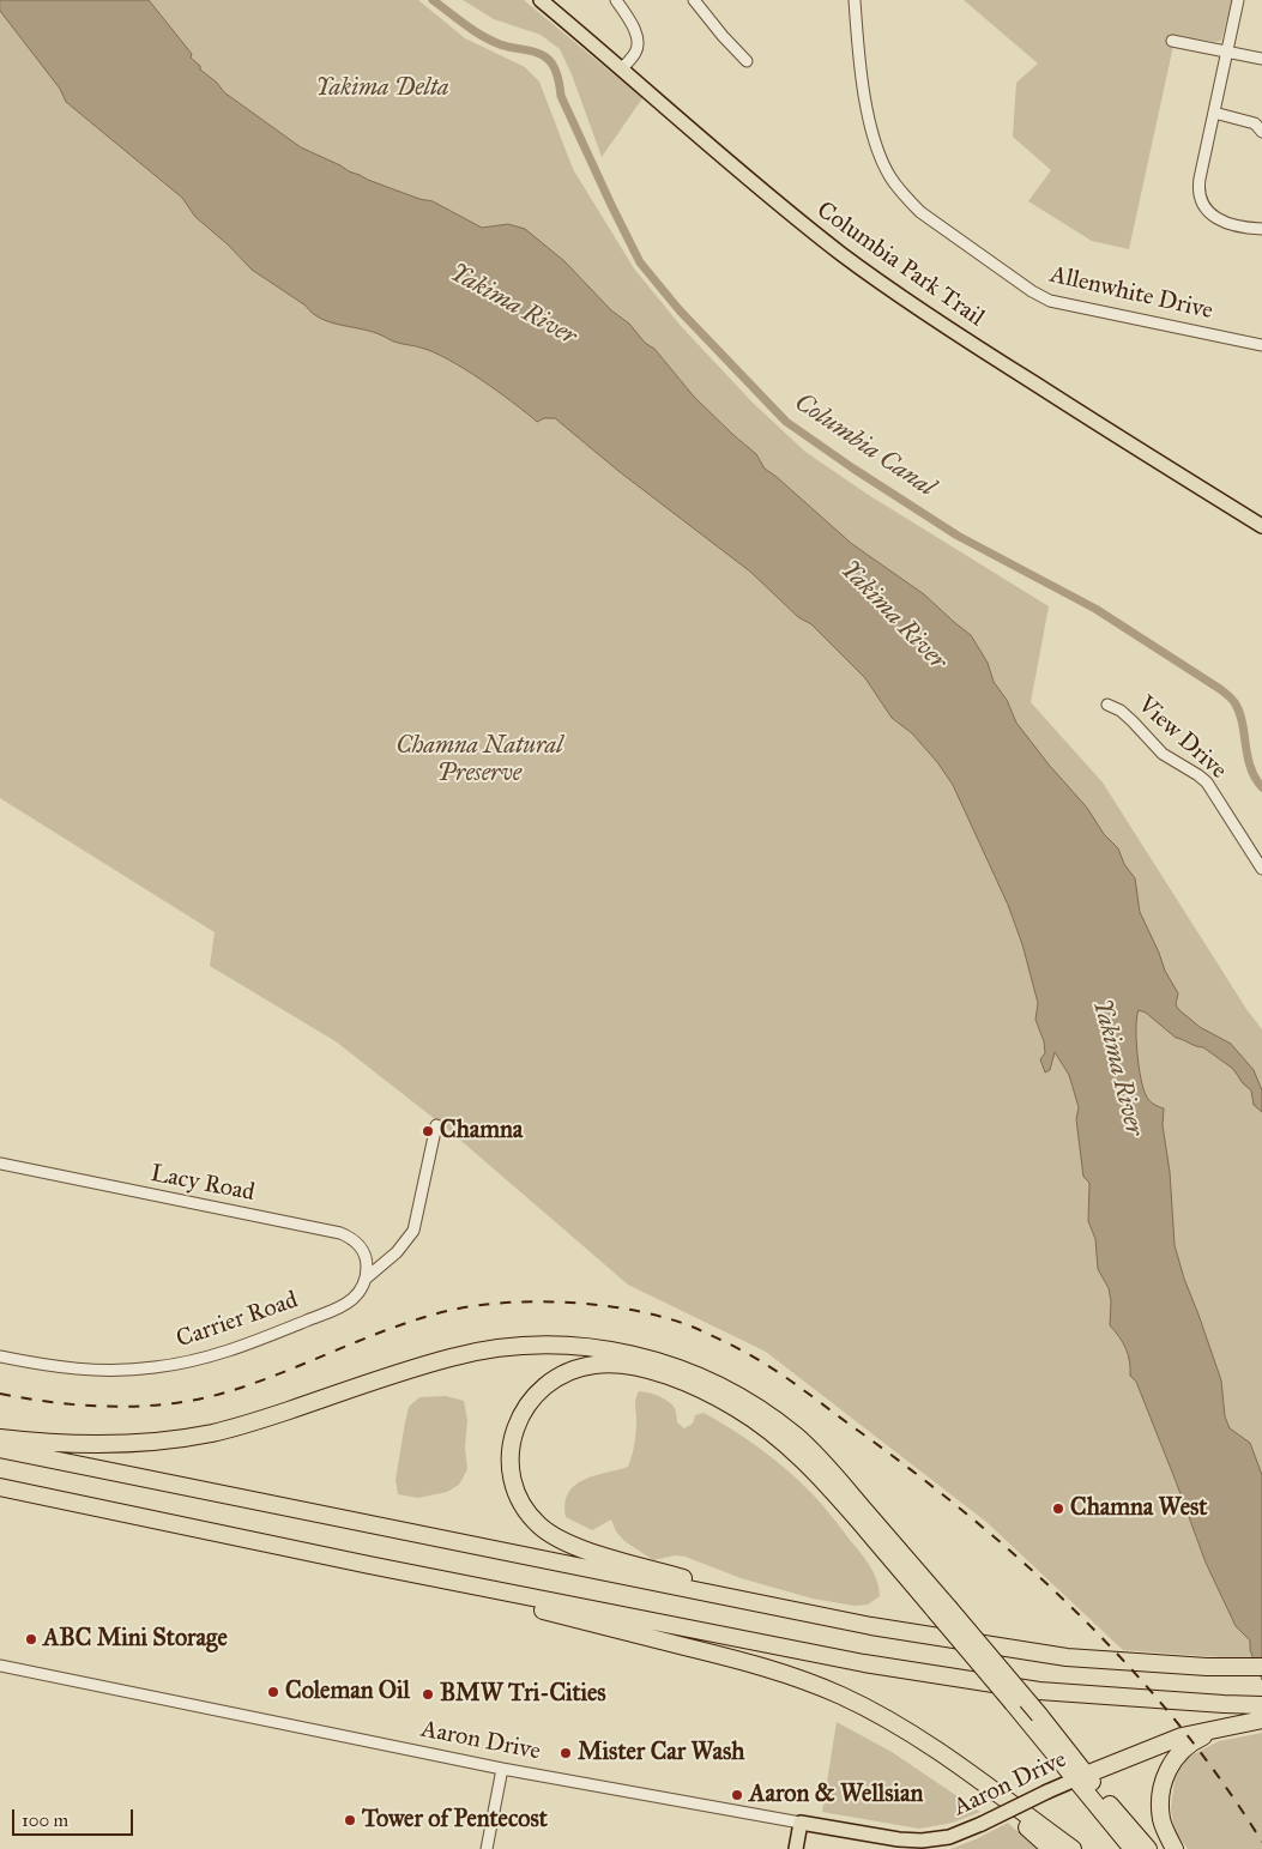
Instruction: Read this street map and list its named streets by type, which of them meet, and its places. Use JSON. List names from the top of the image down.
{
  "streets": {
    "main road": ["Columbia Park Trail", "Aaron Drive"],
    "street": [
      "Allenwhite Drive",
      "View Drive",
      "Lacy Road",
      "Carrier Road"
    ]
  },
  "crossings": [
    ["Lacy Road", "Carrier Road"]
  ],
  "water": ["Yakima River", "Columbia Canal"],
  "parks": ["Yakima Delta", "Chamna Natural Preserve"],
  "places": [
    "Chamna",
    "Chamna West",
    "ABC Mini Storage",
    "Coleman Oil",
    "BMW Tri-Cities",
    "Mister Car Wash",
    "Aaron & Wellsian",
    "Tower of Pentecost"
  ],
  "scale_bar": "100 m"
}
